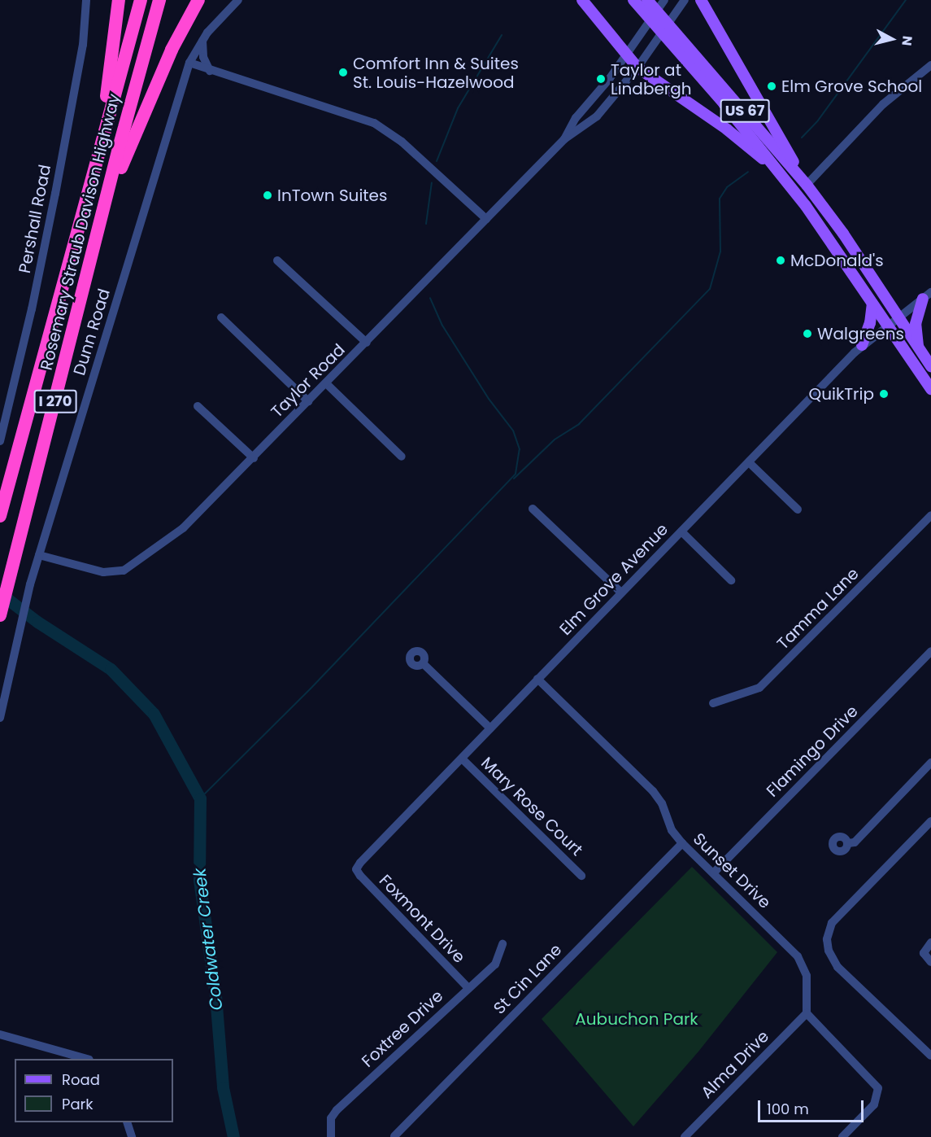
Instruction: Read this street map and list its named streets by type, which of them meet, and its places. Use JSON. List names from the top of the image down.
{
  "streets": {
    "highway": ["Rosemary Straub Davison Highway", "I 270"],
    "main road": ["US 67"],
    "street": [
      "Pershall Road",
      "Dunn Road",
      "Taylor Road",
      "Elm Grove Avenue",
      "Tamma Lane",
      "Flamingo Drive",
      "Mary Rose Court",
      "Sunset Drive",
      "Foxmont Drive",
      "St Cin Lane",
      "Foxtree Drive",
      "Alma Drive"
    ]
  },
  "crossings": [
    ["US 67", "Elm Grove Avenue"],
    ["Dunn Road", "Taylor Road"],
    ["Elm Grove Avenue", "Mary Rose Court"],
    ["Elm Grove Avenue", "Sunset Drive"],
    ["Elm Grove Avenue", "Foxmont Drive"],
    ["Flamingo Drive", "Sunset Drive"],
    ["Sunset Drive", "St Cin Lane"],
    ["Sunset Drive", "Alma Drive"],
    ["Foxmont Drive", "Foxtree Drive"]
  ],
  "water": ["Coldwater Creek"],
  "parks": ["Aubuchon Park"],
  "places": [
    "Comfort Inn & Suites St. Louis-Hazelwood",
    "Taylor at Lindbergh",
    "Elm Grove School",
    "InTown Suites",
    "McDonald's",
    "Walgreens",
    "QuikTrip"
  ],
  "legend": ["Road", "Park"],
  "scale_bar": "100 m",
  "north": "right"
}
